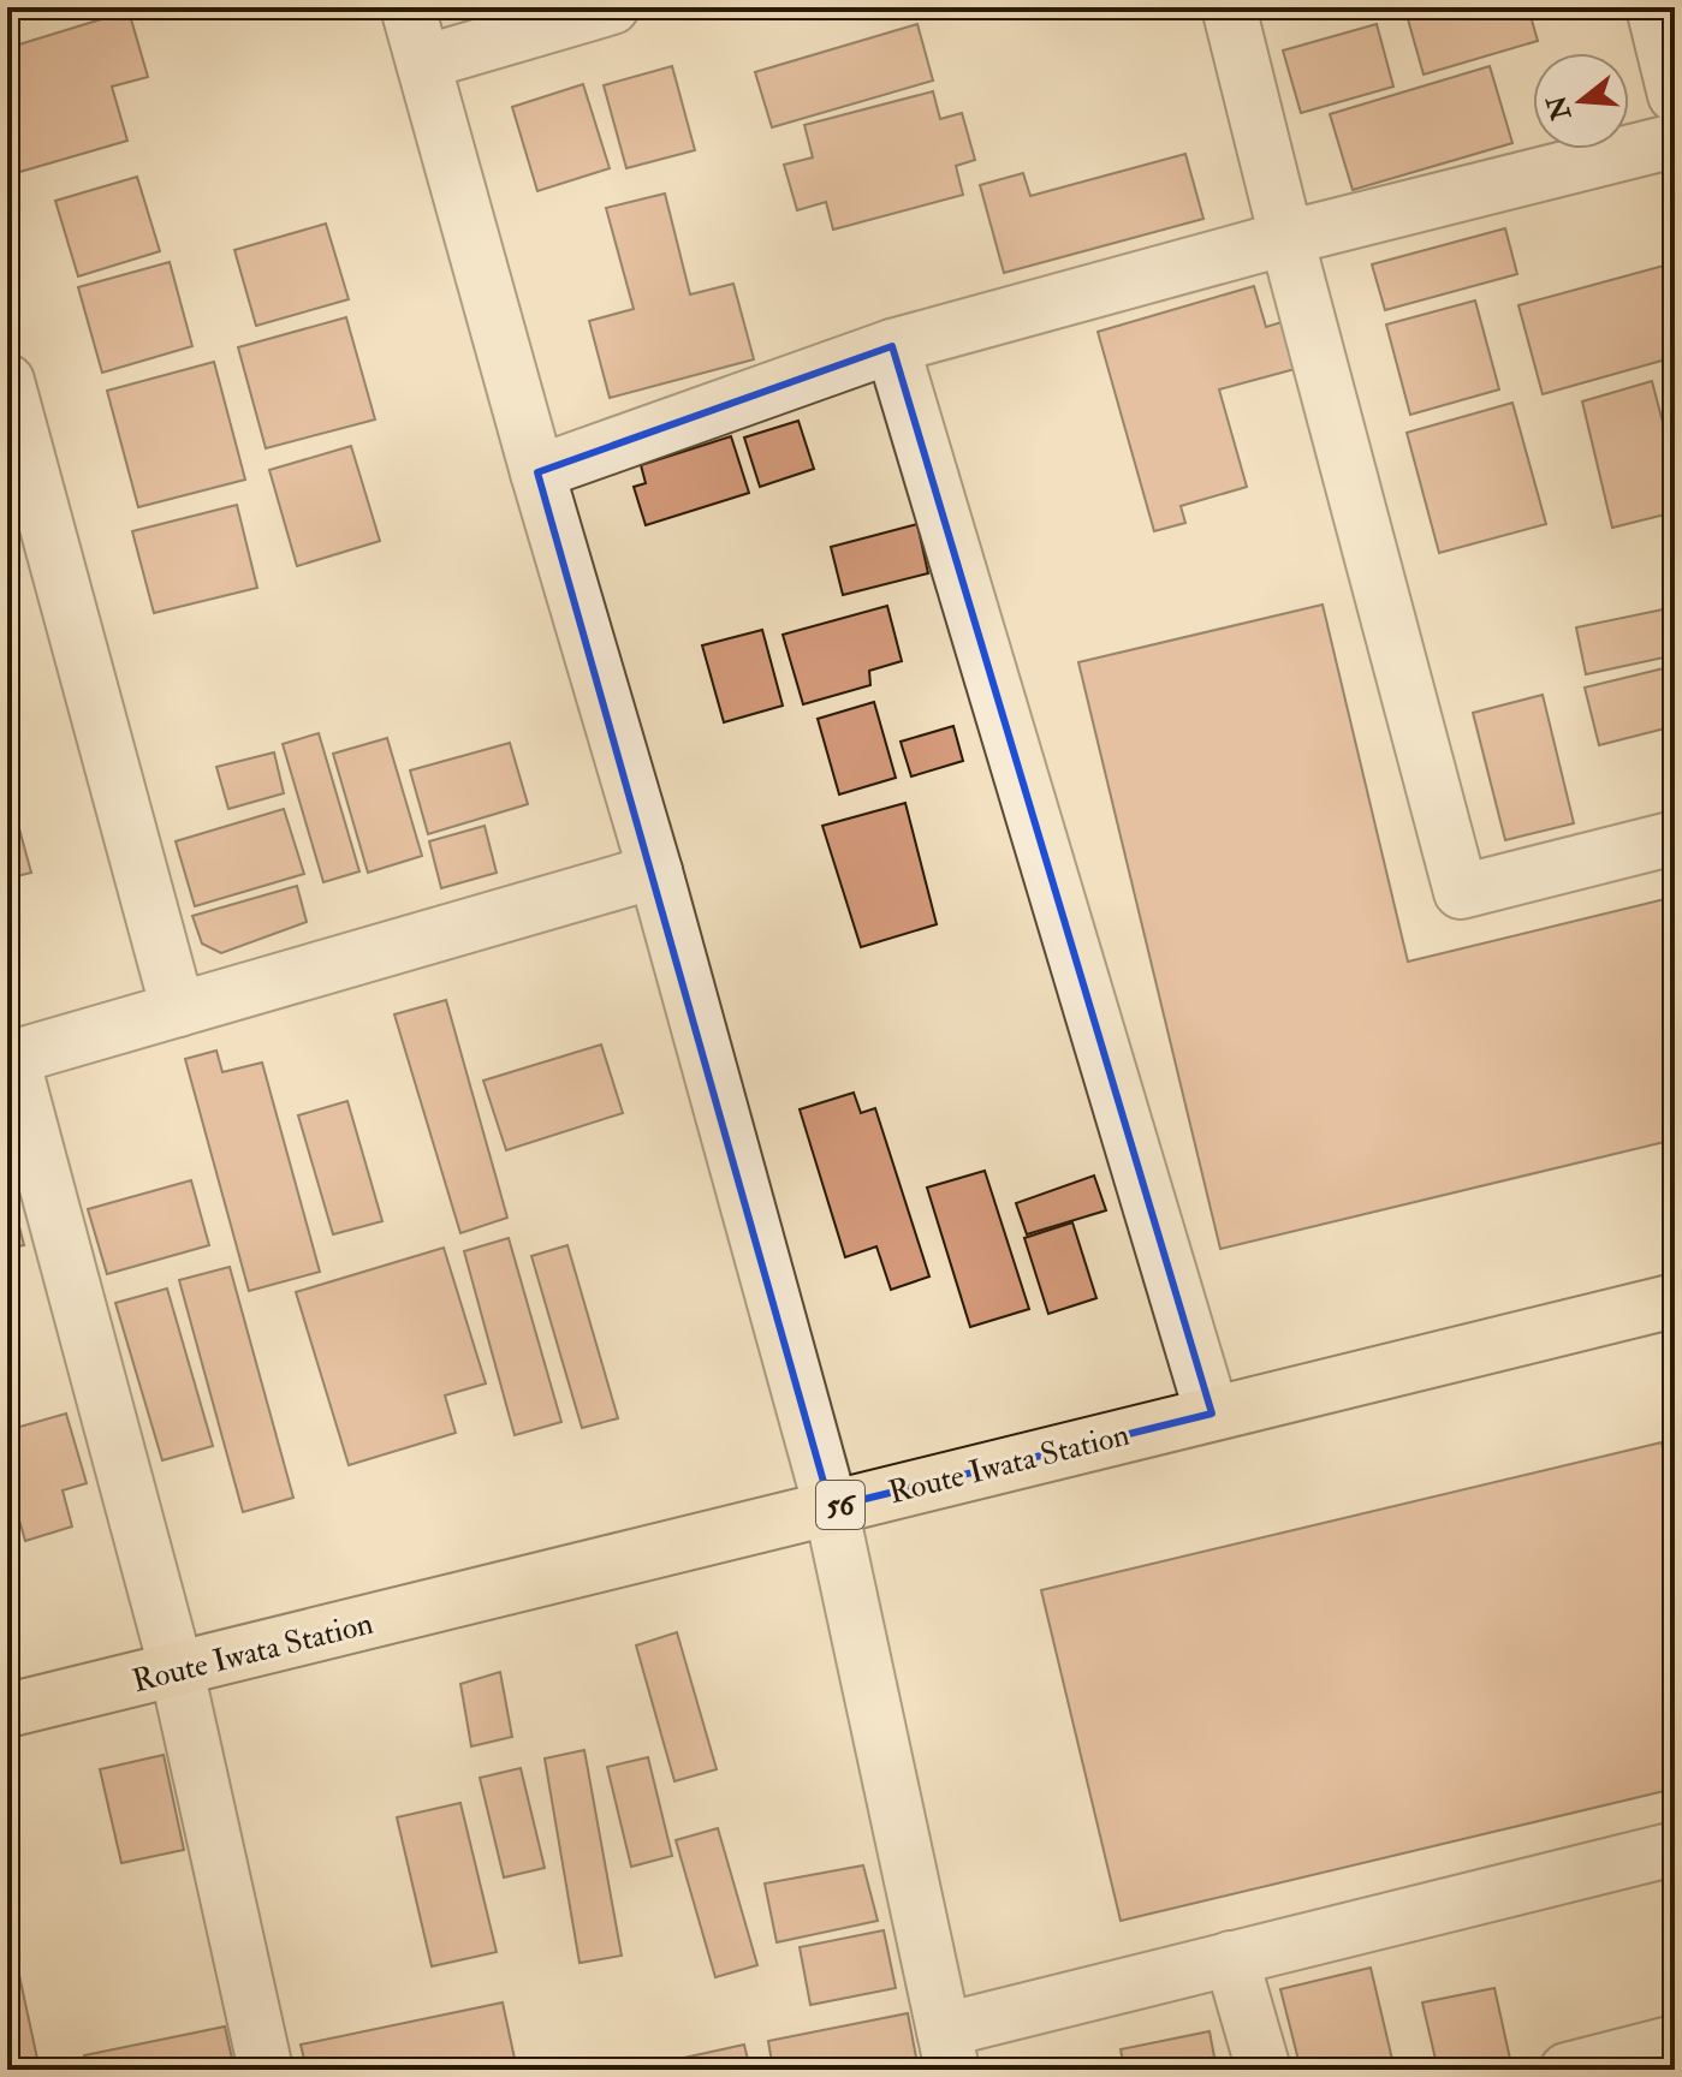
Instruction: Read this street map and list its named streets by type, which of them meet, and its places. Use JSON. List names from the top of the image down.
{
  "streets": {
    "main road": ["Route Iwata Station", "56"]
  },
  "north": "left"
}
